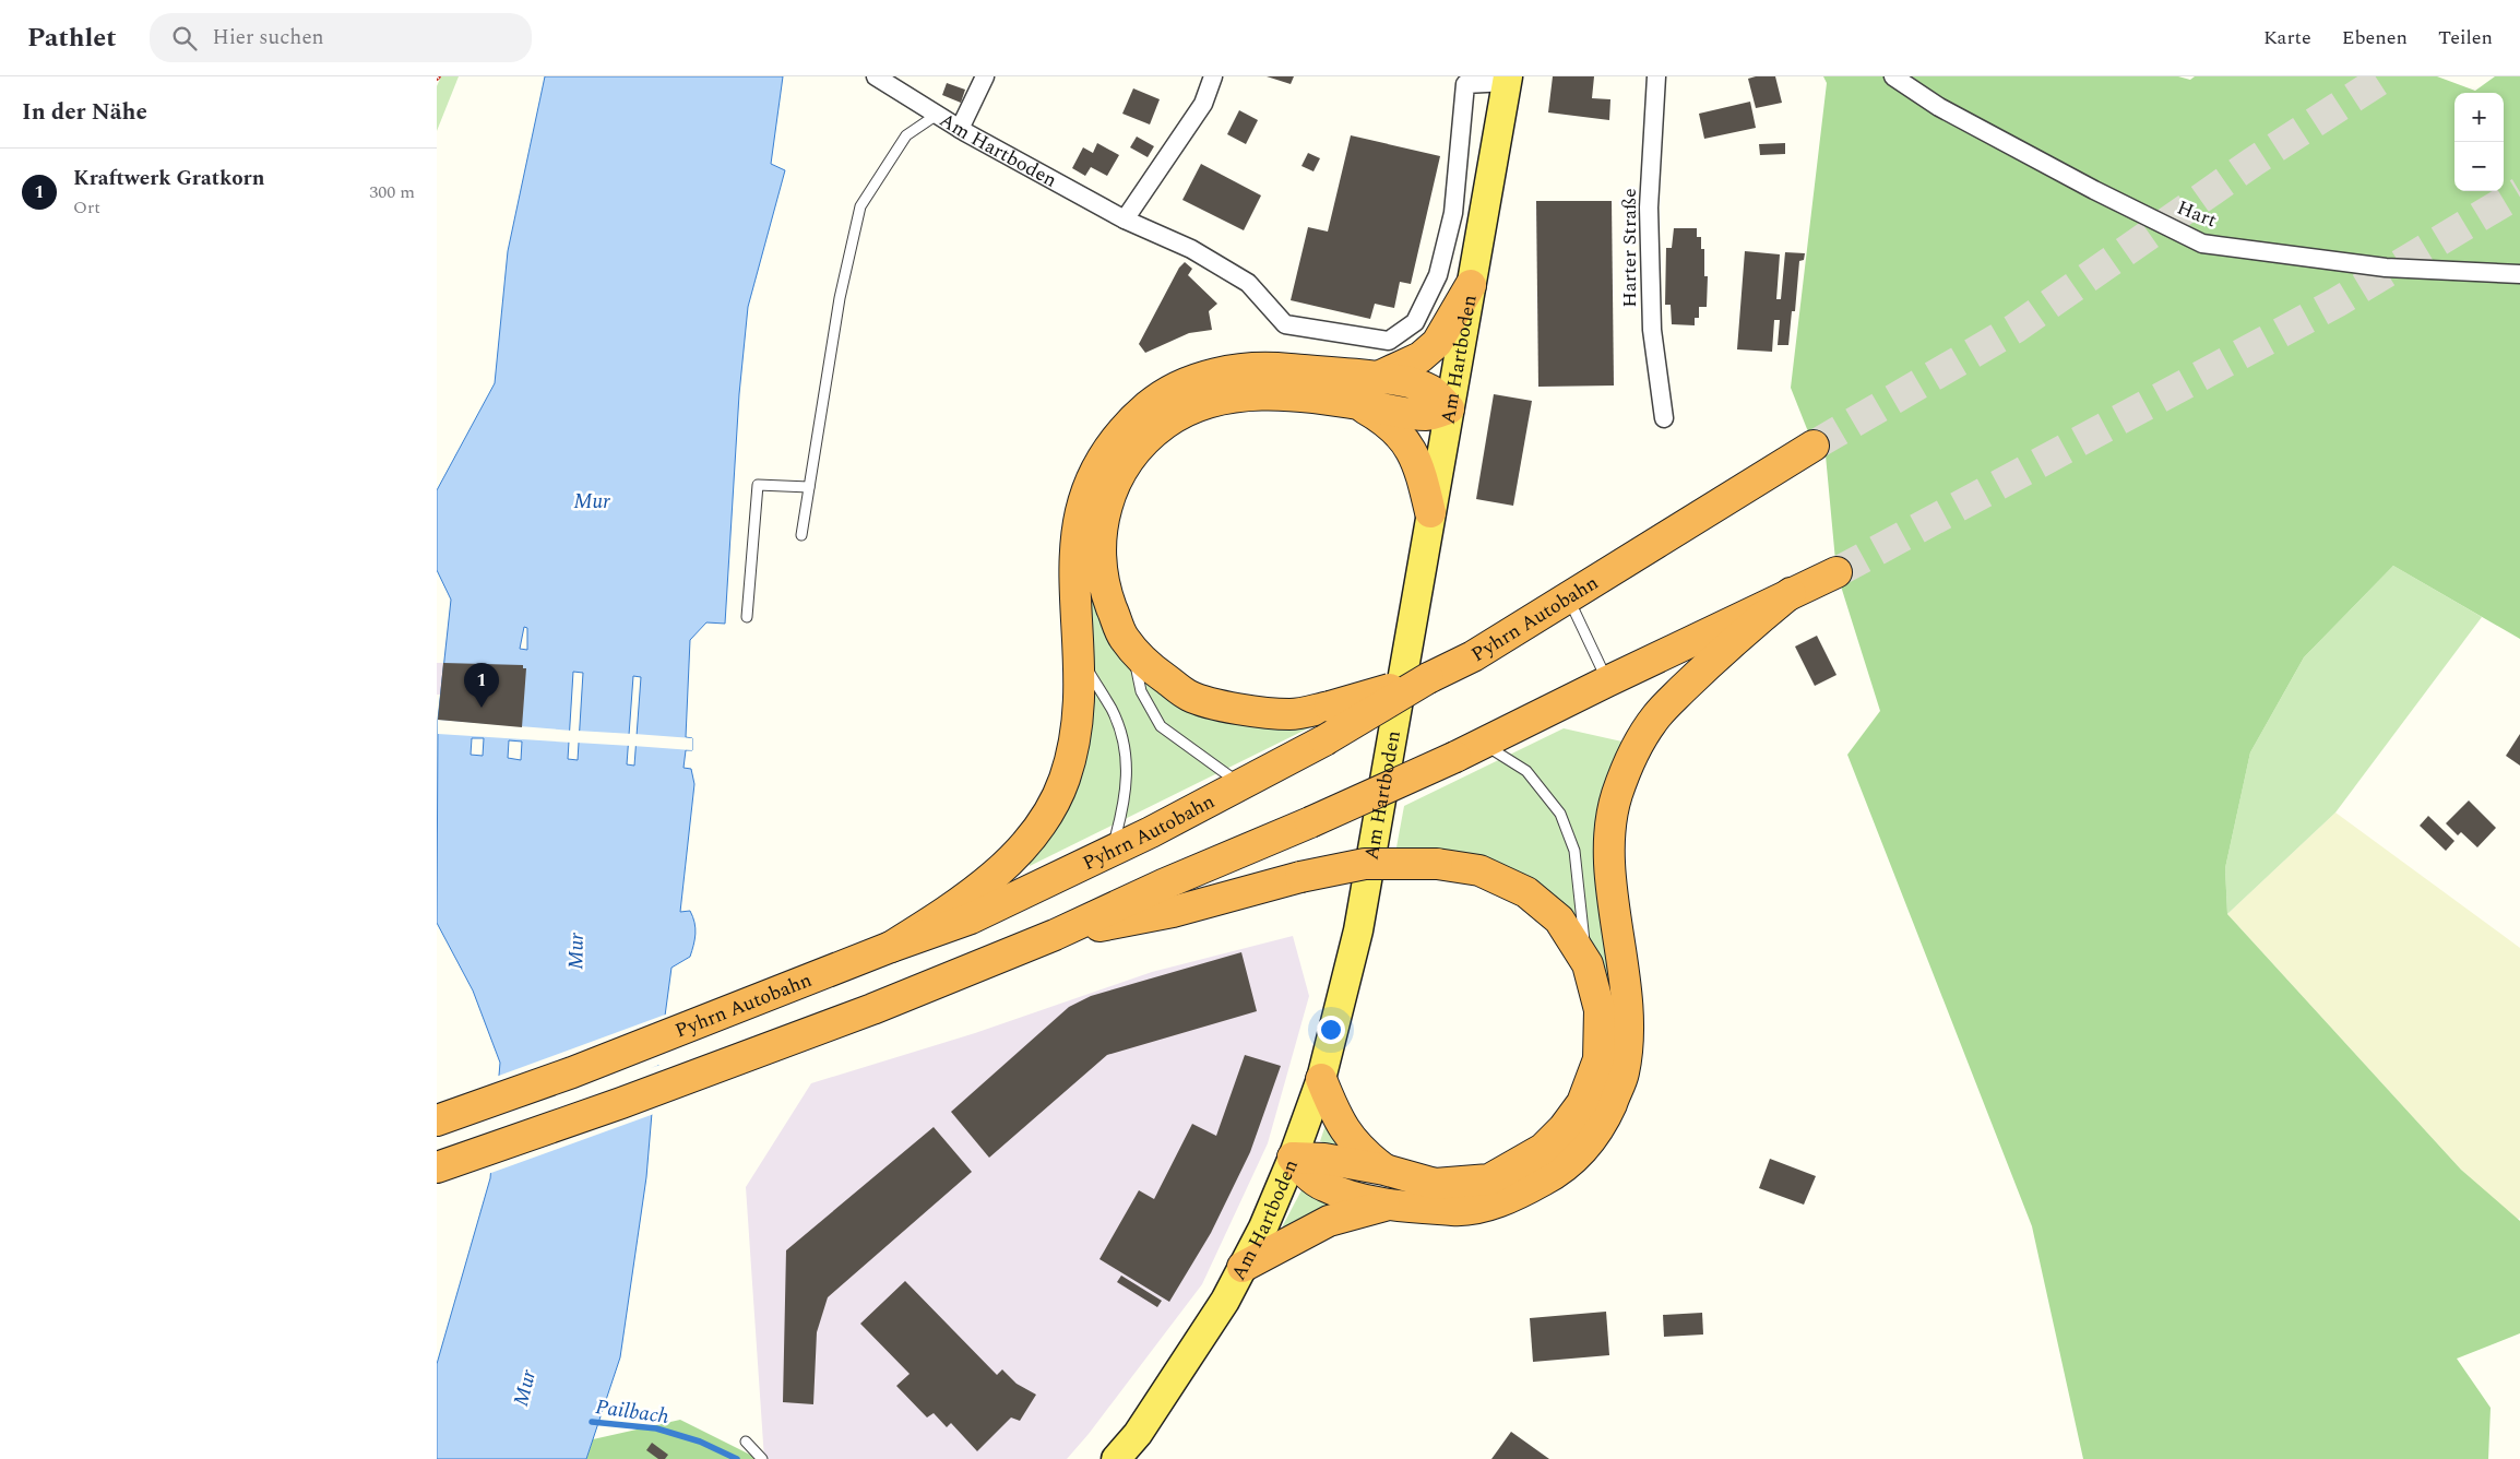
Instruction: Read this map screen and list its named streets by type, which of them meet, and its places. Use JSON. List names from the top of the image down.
{
  "streets": {
    "highway": ["Pyhrn Autobahn"],
    "main road": ["Am Hartboden"],
    "street": ["Hart", "Harter Straße"]
  },
  "water": ["Mur", "Pailbach"],
  "page": {
    "header": "Pathlet",
    "search": "Hier suchen",
    "nav": ["Karte", "Ebenen", "Teilen"],
    "heading": "In der Nähe",
    "map_buttons": ["+", "−"],
    "list": [
      {
        "mark": "1",
        "name": "Kraftwerk Gratkorn",
        "note": "Ort",
        "value": "300 m"
      }
    ],
    "pins": "1"
  }
}
